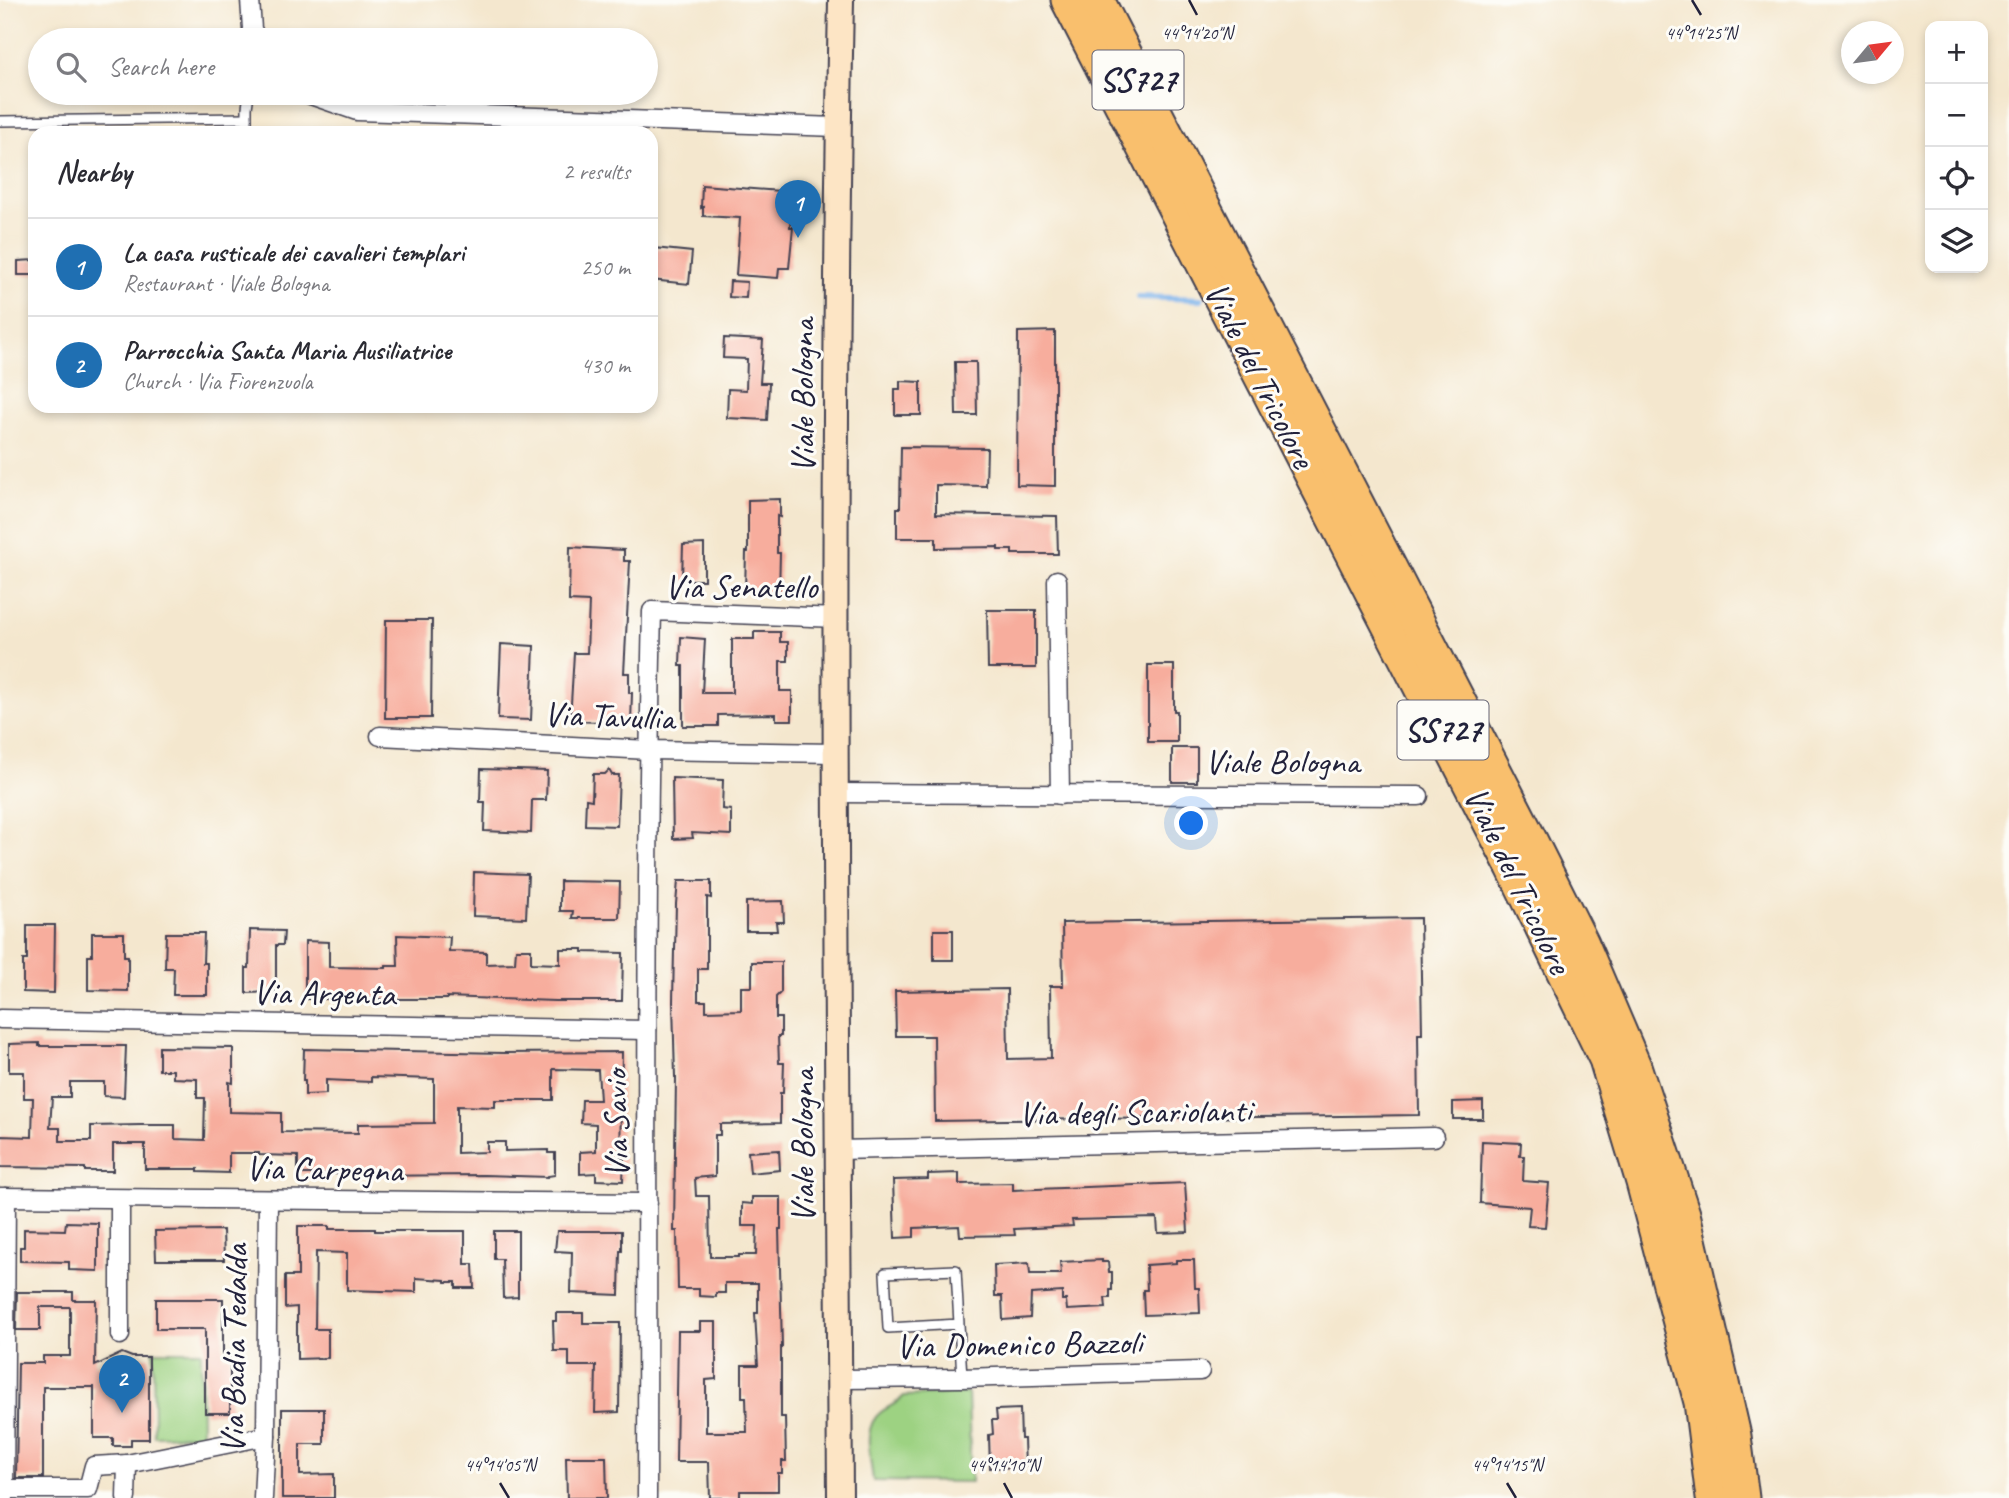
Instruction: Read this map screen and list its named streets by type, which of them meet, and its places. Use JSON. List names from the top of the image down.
{
  "streets": {
    "highway": ["SS727", "Viale del Tricolore"],
    "main road": ["Viale Bologna"],
    "street": [
      "Via Senatello",
      "Via Tavullia",
      "Via Argenta",
      "Via degli Scariolanti",
      "Via Savio",
      "Via Carpegna",
      "Via Domenico Bazzoli",
      "Via Badia Tedalda"
    ]
  },
  "crossings": [
    ["Viale Bologna", "Via Senatello"],
    ["Viale Bologna", "Via Tavullia"],
    ["Viale Bologna", "Via degli Scariolanti"],
    ["Viale Bologna", "Via Domenico Bazzoli"],
    ["Via Senatello", "Via Tavullia"],
    ["Via Senatello", "Via Savio"],
    ["Via Tavullia", "Via Savio"],
    ["Via Argenta", "Via Savio"],
    ["Via Savio", "Via Carpegna"],
    ["Via Carpegna", "Via Badia Tedalda"]
  ],
  "north": "top right",
  "page": {
    "map_buttons": ["+", "−"],
    "search": "Search here",
    "heading": ["Nearby", "2 results"],
    "pins": ["1", "2"],
    "list": [
      {
        "mark": "1",
        "name": "La casa rusticale dei cavalieri templari",
        "note": "Restaurant · Viale Bologna",
        "value": "250 m"
      },
      {
        "mark": "2",
        "name": "Parrocchia Santa Maria Ausiliatrice",
        "note": "Church · Via Fiorenzuola",
        "value": "430 m"
      }
    ]
  },
  "coordinates": [
    "44°14'20\"N",
    "44°14'25\"N",
    "44°14'05\"N",
    "44°14'10\"N",
    "44°14'15\"N"
  ]
}
